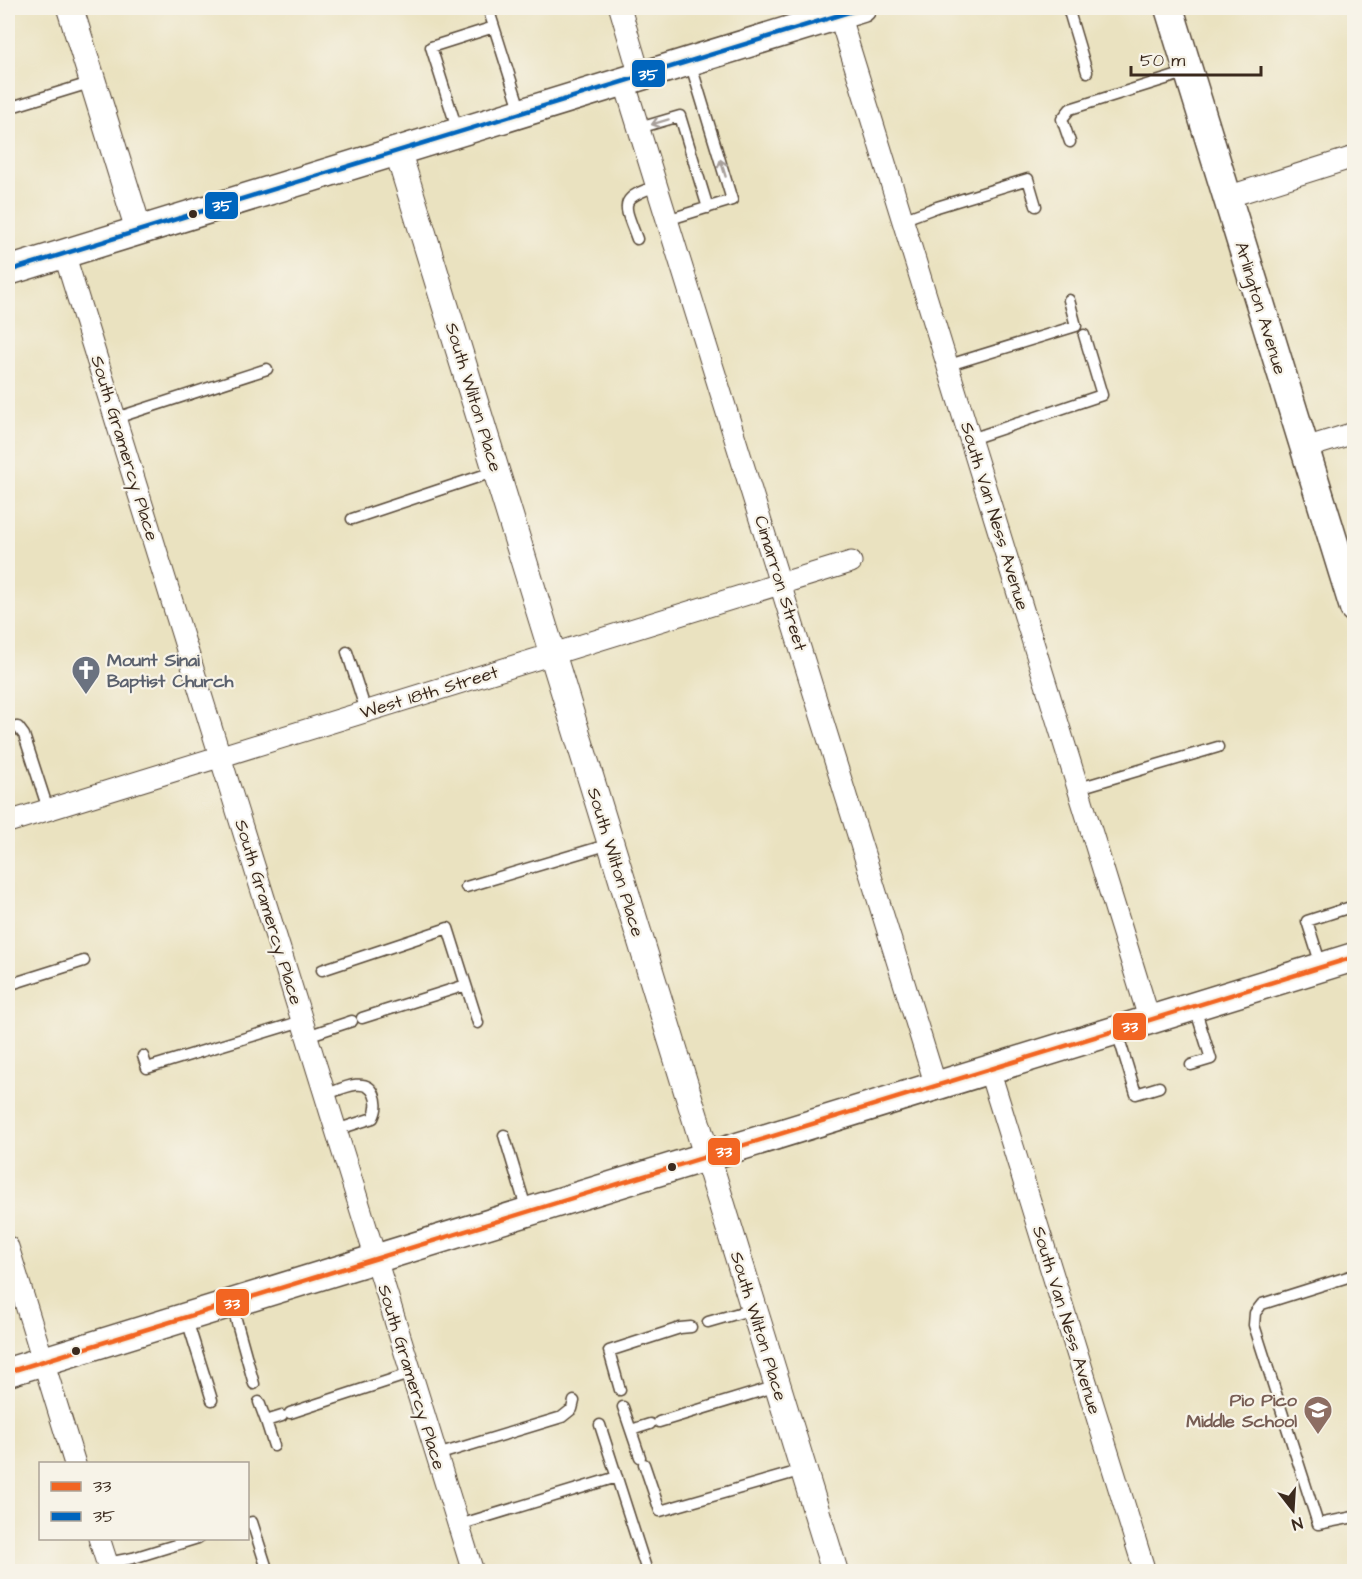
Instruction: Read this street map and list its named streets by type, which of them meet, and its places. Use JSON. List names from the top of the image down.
{
  "streets": {
    "main road": ["Arlington Avenue"],
    "street": [
      "South Wilton Place",
      "South Gramercy Place",
      "South Van Ness Avenue",
      "Cimarron Street",
      "West 18th Street"
    ]
  },
  "crossings": [
    ["South Wilton Place", "West 18th Street"],
    ["South Gramercy Place", "West 18th Street"],
    ["Cimarron Street", "West 18th Street"]
  ],
  "places": {
    "church": ["Mount Sinai Baptist Church"],
    "school or university": ["Pio Pico Middle School"]
  },
  "lines": ["transit line 35", "transit line 33"],
  "legend": ["33", "35"],
  "scale_bar": "50 m",
  "north": "bottom"
}
